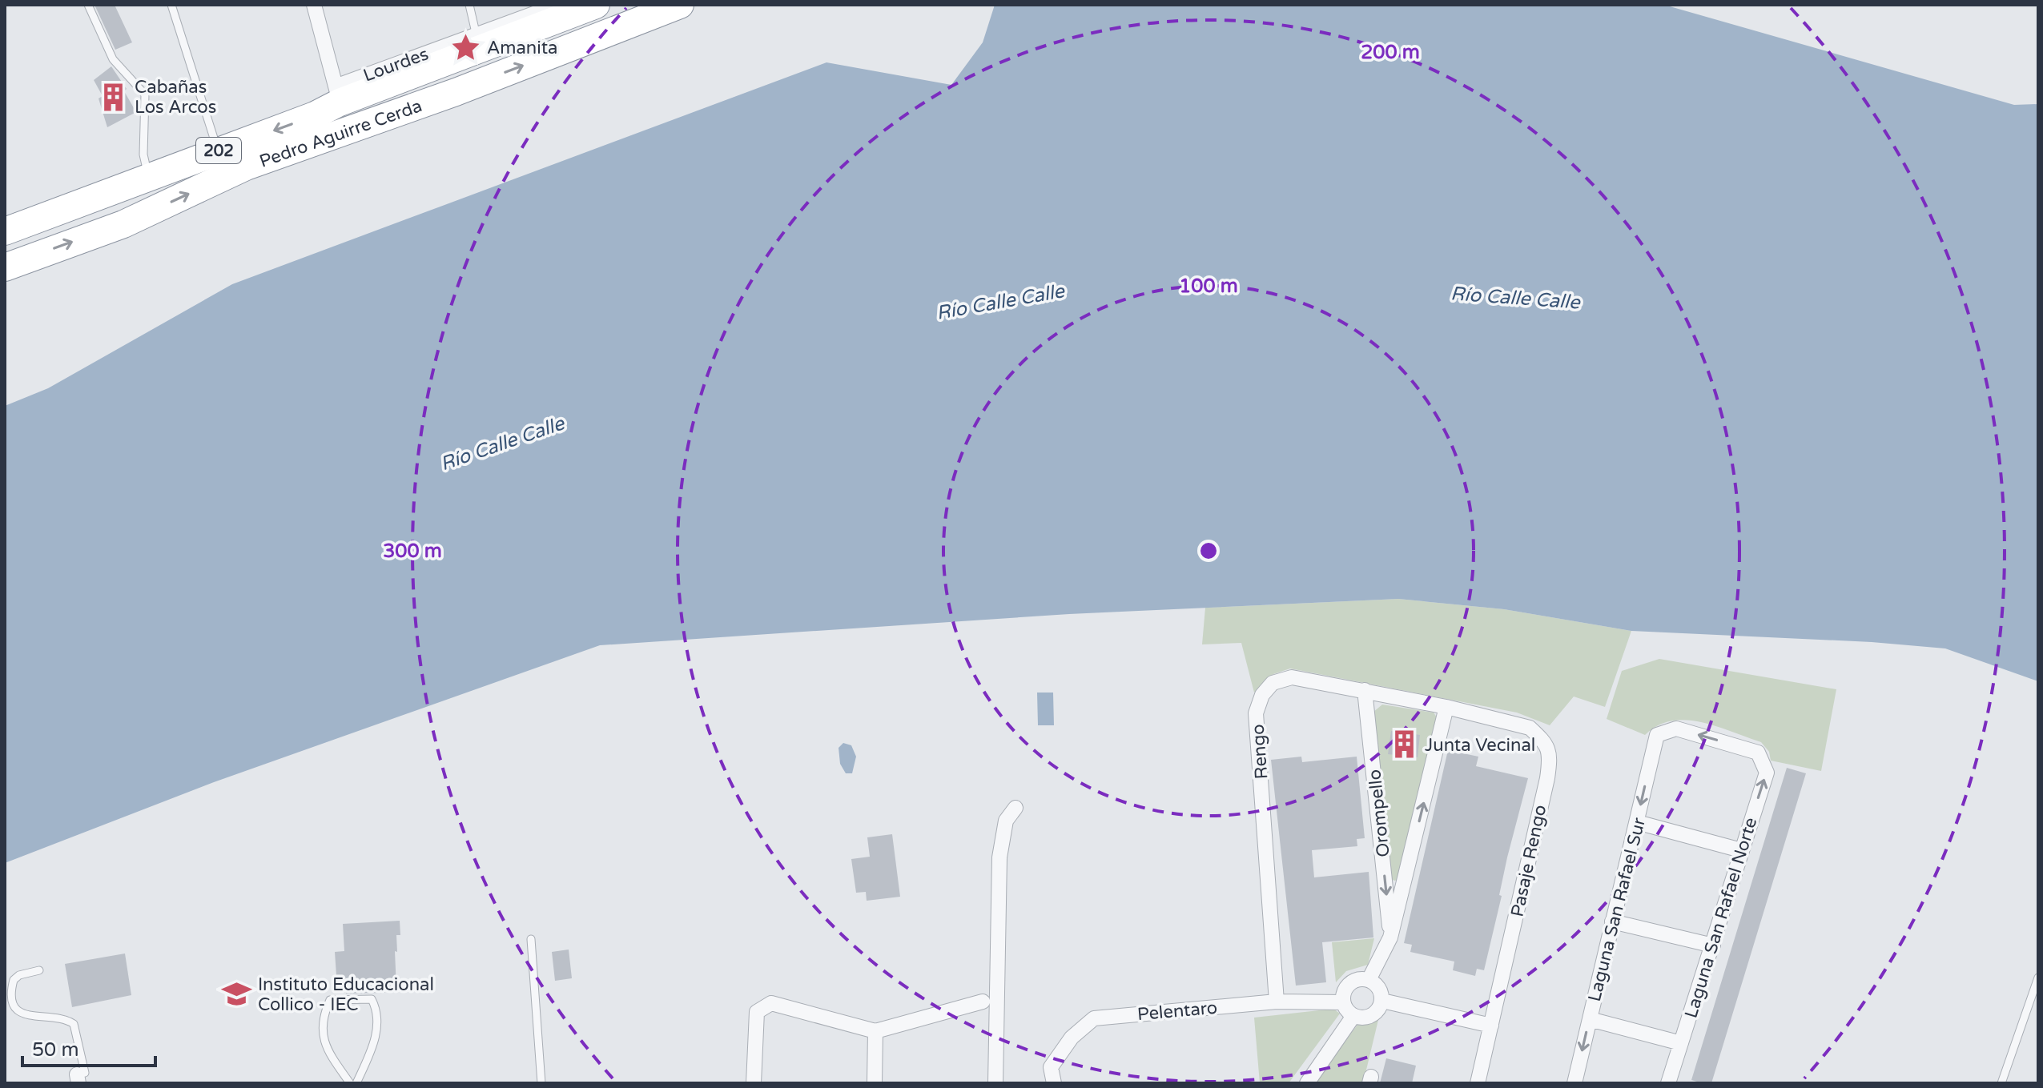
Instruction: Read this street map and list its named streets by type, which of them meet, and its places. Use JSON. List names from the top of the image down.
{
  "streets": {
    "highway": ["Pedro Aguirre Cerda", "202"],
    "street": [
      "Lourdes",
      "Rengo",
      "Orompello",
      "Pasaje Rengo",
      "Laguna San Rafael Sur",
      "Laguna San Rafael Norte",
      "Pelentaro"
    ]
  },
  "crossings": [
    ["Lourdes", "Pedro Aguirre Cerda"],
    ["Rengo", "Orompello"],
    ["Rengo", "Pasaje Rengo"],
    ["Rengo", "Pelentaro"],
    ["Orompello", "Pasaje Rengo"],
    ["Orompello", "Pelentaro"],
    ["Laguna San Rafael Sur", "Laguna San Rafael Norte"]
  ],
  "one_way": ["Laguna San Rafael Sur"],
  "water": ["Río Calle Calle"],
  "places": {
    "place": ["Amanita"],
    "building": ["Cabañas Los Arcos", "Junta Vecinal"],
    "school or university": ["Instituto Educacional Collico - IEC"]
  },
  "scale_bar": "50 m",
  "rings": ["200 m", "100 m", "300 m"]
}
